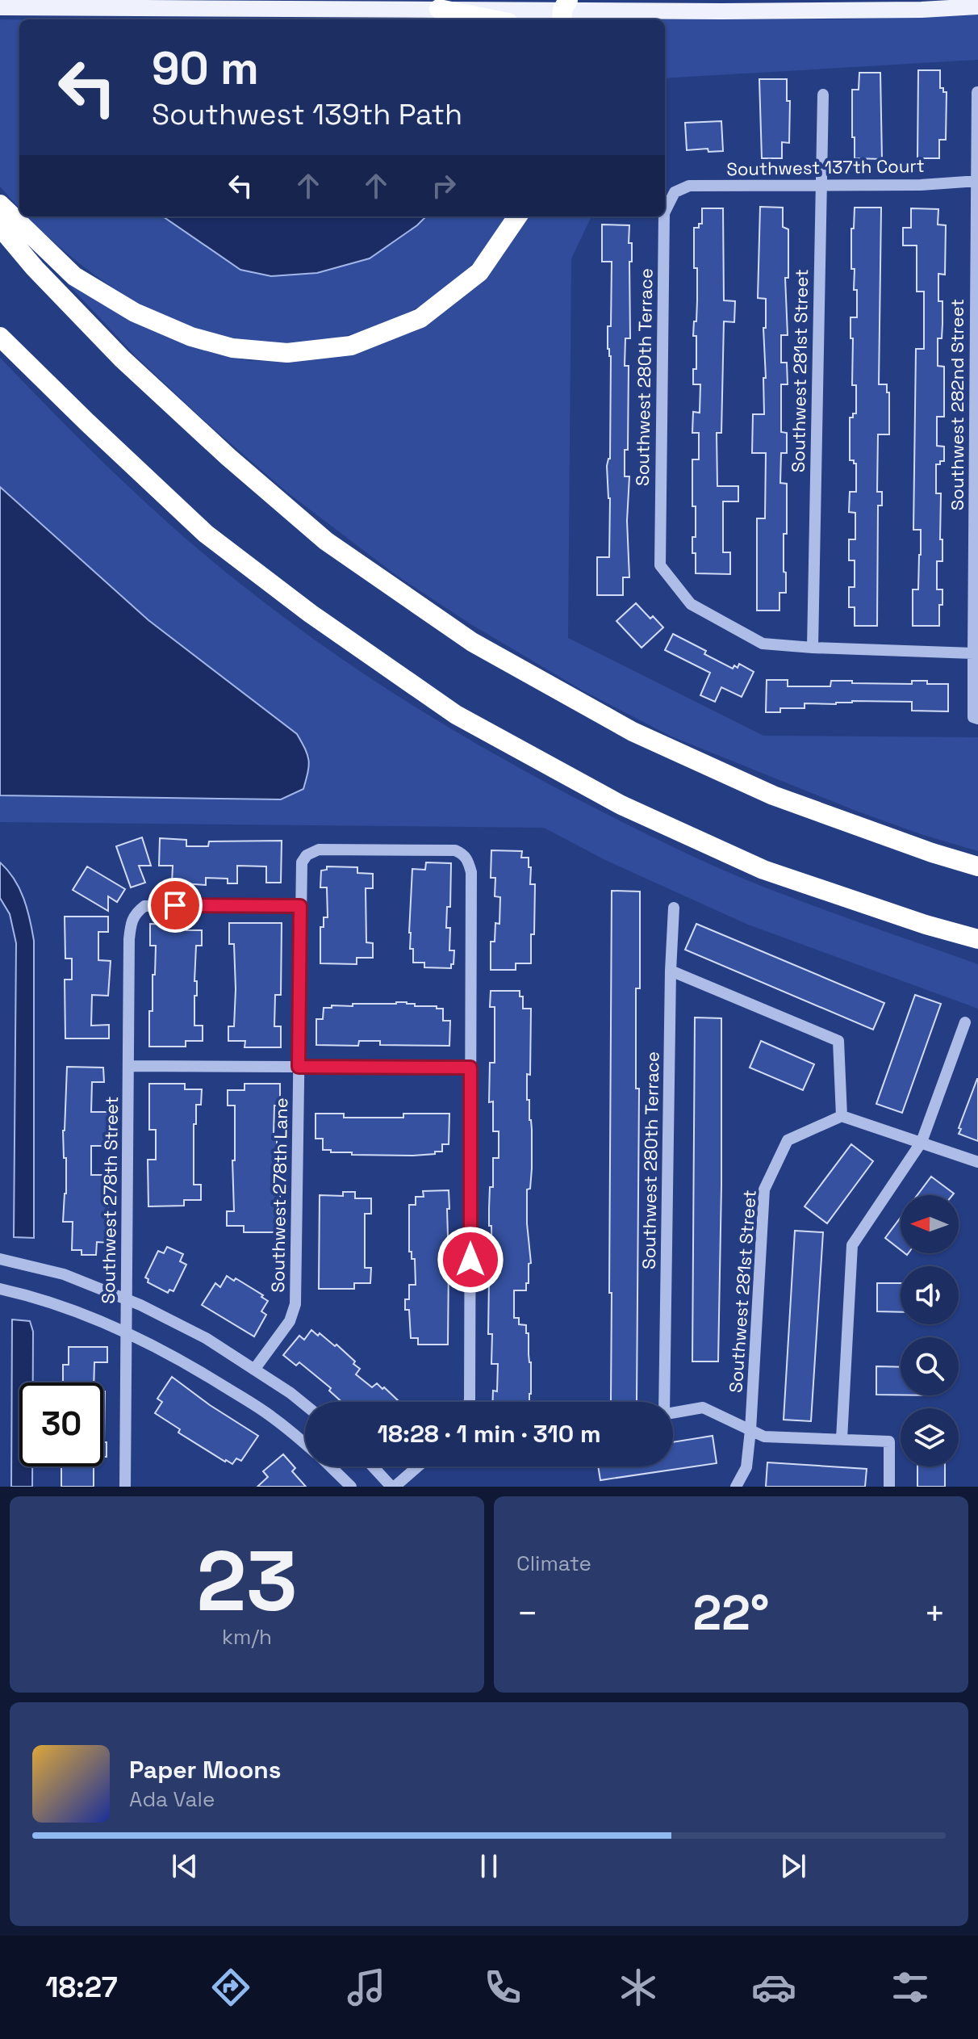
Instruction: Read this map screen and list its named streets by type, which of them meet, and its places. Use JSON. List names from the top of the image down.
{
  "streets": {
    "street": [
      "Southwest 137th Court",
      "Southwest 281st Street",
      "Southwest 280th Terrace",
      "Southwest 282nd Street",
      "Southwest 278th Lane",
      "Southwest 278th Street"
    ]
  },
  "crossings": [
    ["Southwest 137th Court", "Southwest 281st Street"],
    ["Southwest 137th Court", "Southwest 280th Terrace"],
    ["Southwest 137th Court", "Southwest 282nd Street"],
    ["Southwest 281st Street", "Southwest 280th Terrace"],
    ["Southwest 278th Lane", "Southwest 278th Street"]
  ],
  "north": "left",
  "page": {
    "turn": ["90 m", "Southwest 139th Path"],
    "limit": "30",
    "trip": "18:28 · 1 min · 310 m",
    "tile": [
      ["23", "km/h"],
      "Climate"
    ],
    "heat": ["−", "22°", "+"],
    "song": ["Paper Moons", "Ada Vale"],
    "tabs": "18:27"
  }
}
